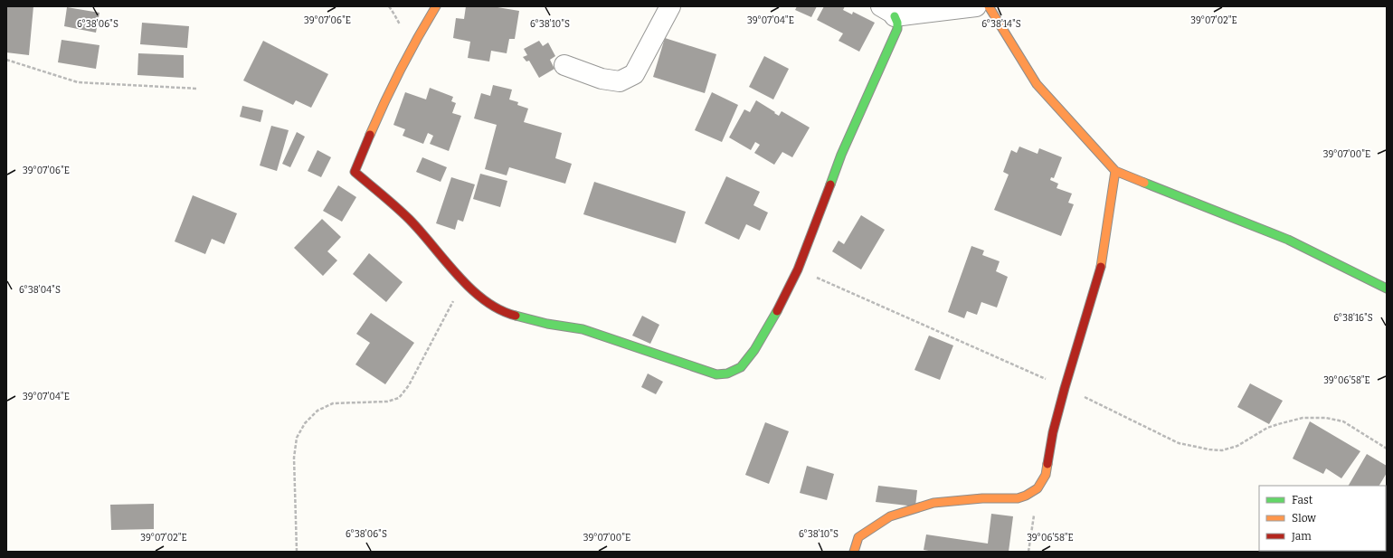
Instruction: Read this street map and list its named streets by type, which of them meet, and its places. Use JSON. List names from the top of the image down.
{
  "legend": ["Fast", "Slow", "Jam"],
  "coordinates": [
    "39°07'06\"E",
    "39°07'04\"E",
    "39°07'02\"E",
    "6°38'06\"S",
    "6°38'10\"S",
    "6°38'14\"S",
    "39°07'00\"E",
    "6°38'04\"S",
    "6°38'16\"S",
    "39°06'58\"E"
  ]
}
